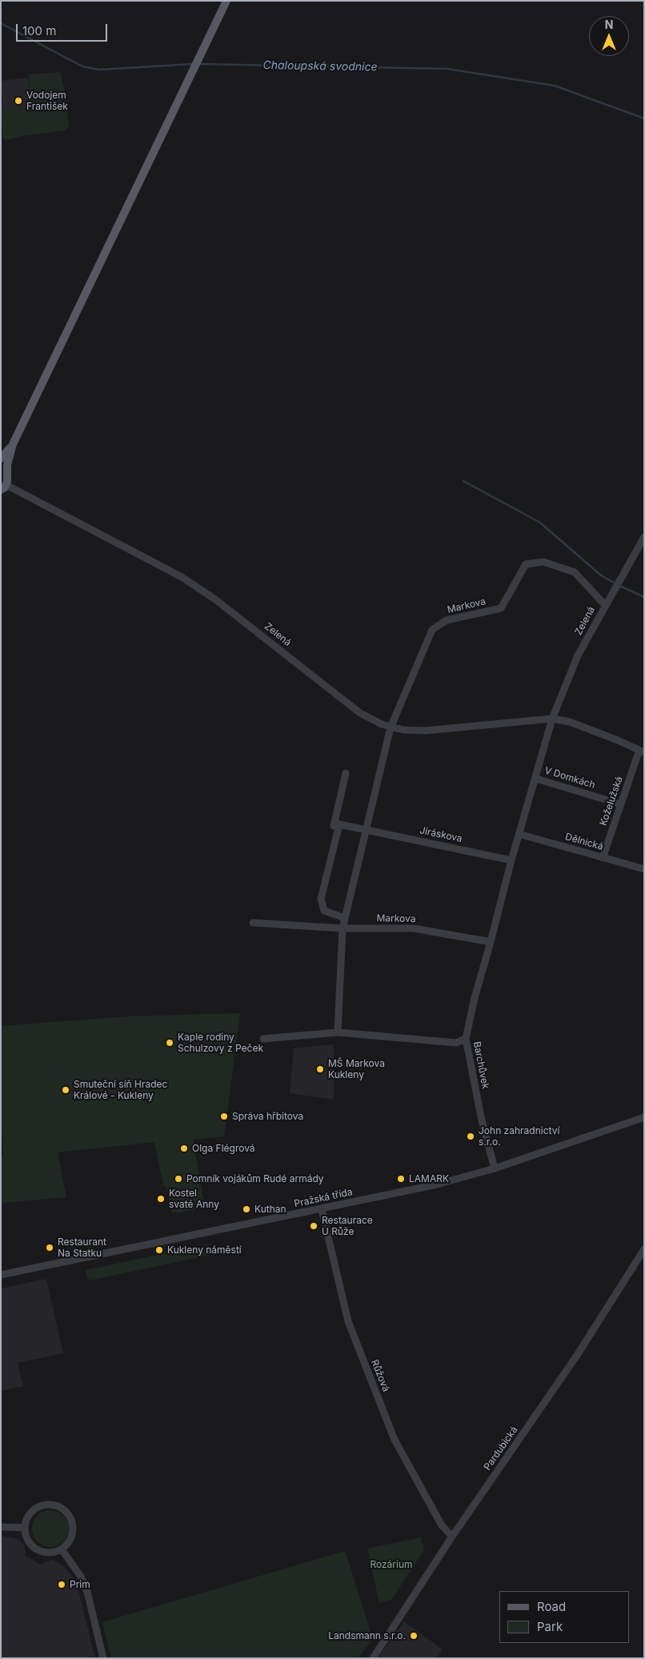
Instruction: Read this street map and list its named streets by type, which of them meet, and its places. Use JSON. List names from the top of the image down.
{
  "streets": {
    "street": [
      "Markova",
      "Zelená",
      "V Domkách",
      "Koželužská",
      "Jiráskova",
      "Dělnická",
      "Barchůvek",
      "Pražská třída",
      "Růžová",
      "Pardubická"
    ]
  },
  "crossings": [
    ["Markova", "Zelená"],
    ["Markova", "Jiráskova"],
    ["Markova", "Barchůvek"],
    ["Zelená", "Koželužská"],
    ["V Domkách", "Koželužská"],
    ["Koželužská", "Dělnická"],
    ["Barchůvek", "Pražská třída"],
    ["Pražská třída", "Růžová"],
    ["Růžová", "Pardubická"]
  ],
  "water": ["Chaloupská svodnice"],
  "parks": ["Rozárium"],
  "places": [
    "Vodojem František",
    "Kaple rodiny Schulzovy z Peček",
    "MŠ Markova Kukleny",
    "Smuteční síň Hradec Králové - Kukleny",
    "Správa hřbitova",
    "John zahradnictví s.r.o.",
    "Olga Flégrová",
    "Pomník vojákům Rudé armády",
    "LAMARK",
    "Kostel svaté Anny",
    "Kuthan",
    "Restaurace U Růže",
    "Restaurant Na Statku",
    "Kukleny náměstí",
    "Prim",
    "Landsmann s.r.o."
  ],
  "legend": ["Road", "Park"],
  "scale_bar": "100 m",
  "north": "top"
}
